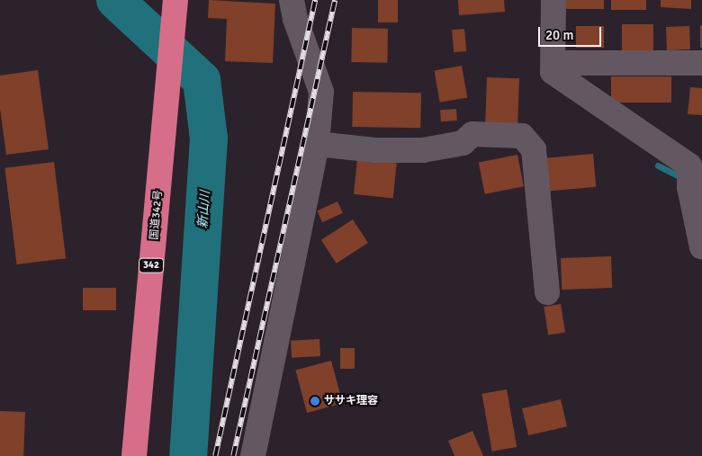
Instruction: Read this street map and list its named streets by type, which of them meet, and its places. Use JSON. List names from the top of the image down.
{
  "streets": {
    "highway": ["国道342号", "342"]
  },
  "water": ["新山川"],
  "places": ["ササキ理容"],
  "scale_bar": "20 m"
}
